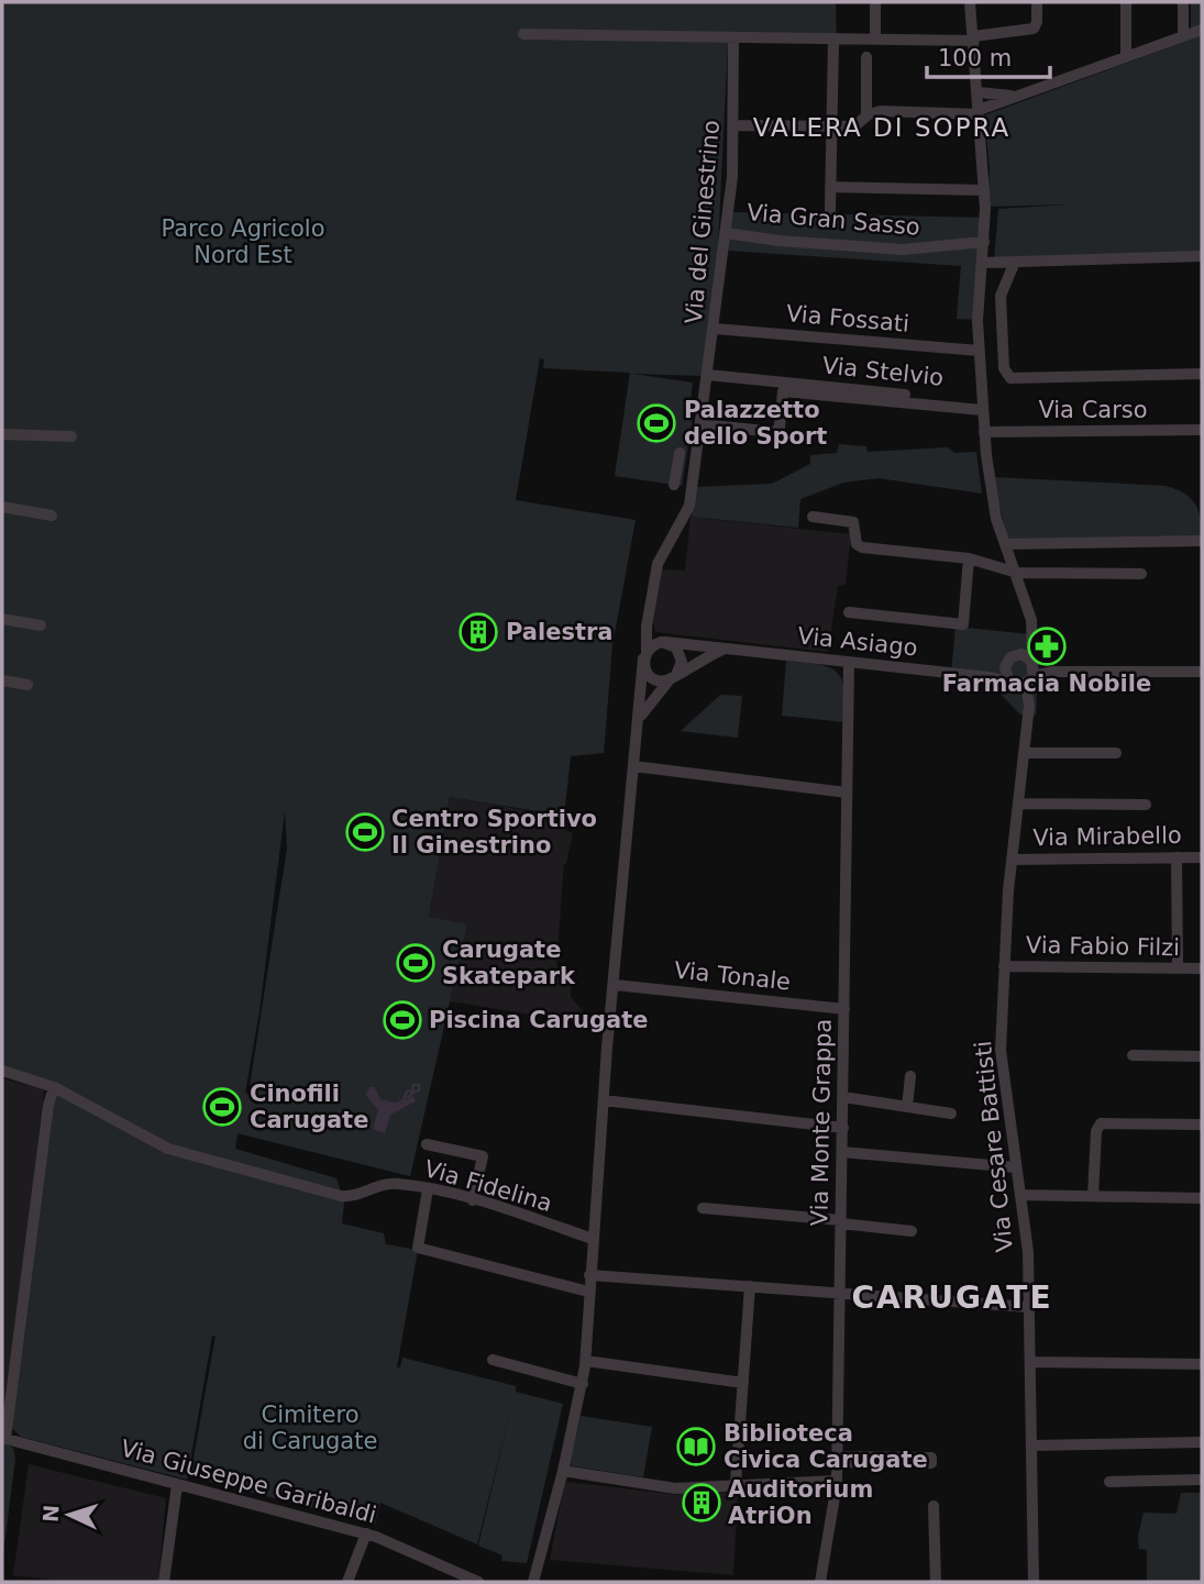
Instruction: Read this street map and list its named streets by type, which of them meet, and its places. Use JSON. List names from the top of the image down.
{
  "streets": {
    "street": [
      "Via Gran Sasso",
      "Via del Ginestrino",
      "Via Fossati",
      "Via Stelvio",
      "Via Carso",
      "Via Asiago",
      "Via Mirabello",
      "Via Fabio Filzi",
      "Via Tonale",
      "Via Monte Grappa",
      "Via Cesare Battisti",
      "Via Fidelina",
      "Via Giuseppe Garibaldi"
    ]
  },
  "crossings": [
    ["Via Gran Sasso", "Via del Ginestrino"],
    ["Via Gran Sasso", "Via Cesare Battisti"],
    ["Via del Ginestrino", "Via Fossati"],
    ["Via del Ginestrino", "Via Stelvio"],
    ["Via del Ginestrino", "Via Asiago"],
    ["Via del Ginestrino", "Via Tonale"],
    ["Via del Ginestrino", "Via Fidelina"],
    ["Via Fossati", "Via Cesare Battisti"],
    ["Via Stelvio", "Via Cesare Battisti"],
    ["Via Carso", "Via Cesare Battisti"],
    ["Via Asiago", "Via Monte Grappa"],
    ["Via Asiago", "Via Cesare Battisti"],
    ["Via Mirabello", "Via Cesare Battisti"],
    ["Via Fabio Filzi", "Via Cesare Battisti"],
    ["Via Tonale", "Via Monte Grappa"]
  ],
  "districts": ["VALERA DI SOPRA", "CARUGATE"],
  "parks": ["Parco Agricolo Nord Est", "Cimitero di Carugate"],
  "places": {
    "sports": [
      "Palazzetto dello Sport",
      "Centro Sportivo Il Ginestrino",
      "Carugate Skatepark",
      "Piscina Carugate",
      "Cinofili Carugate"
    ],
    "building": ["Palestra", "Auditorium AtriOn"],
    "pharmacy": ["Farmacia Nobile"],
    "library": ["Biblioteca Civica Carugate"]
  },
  "scale_bar": "100 m",
  "north": "left"
}
